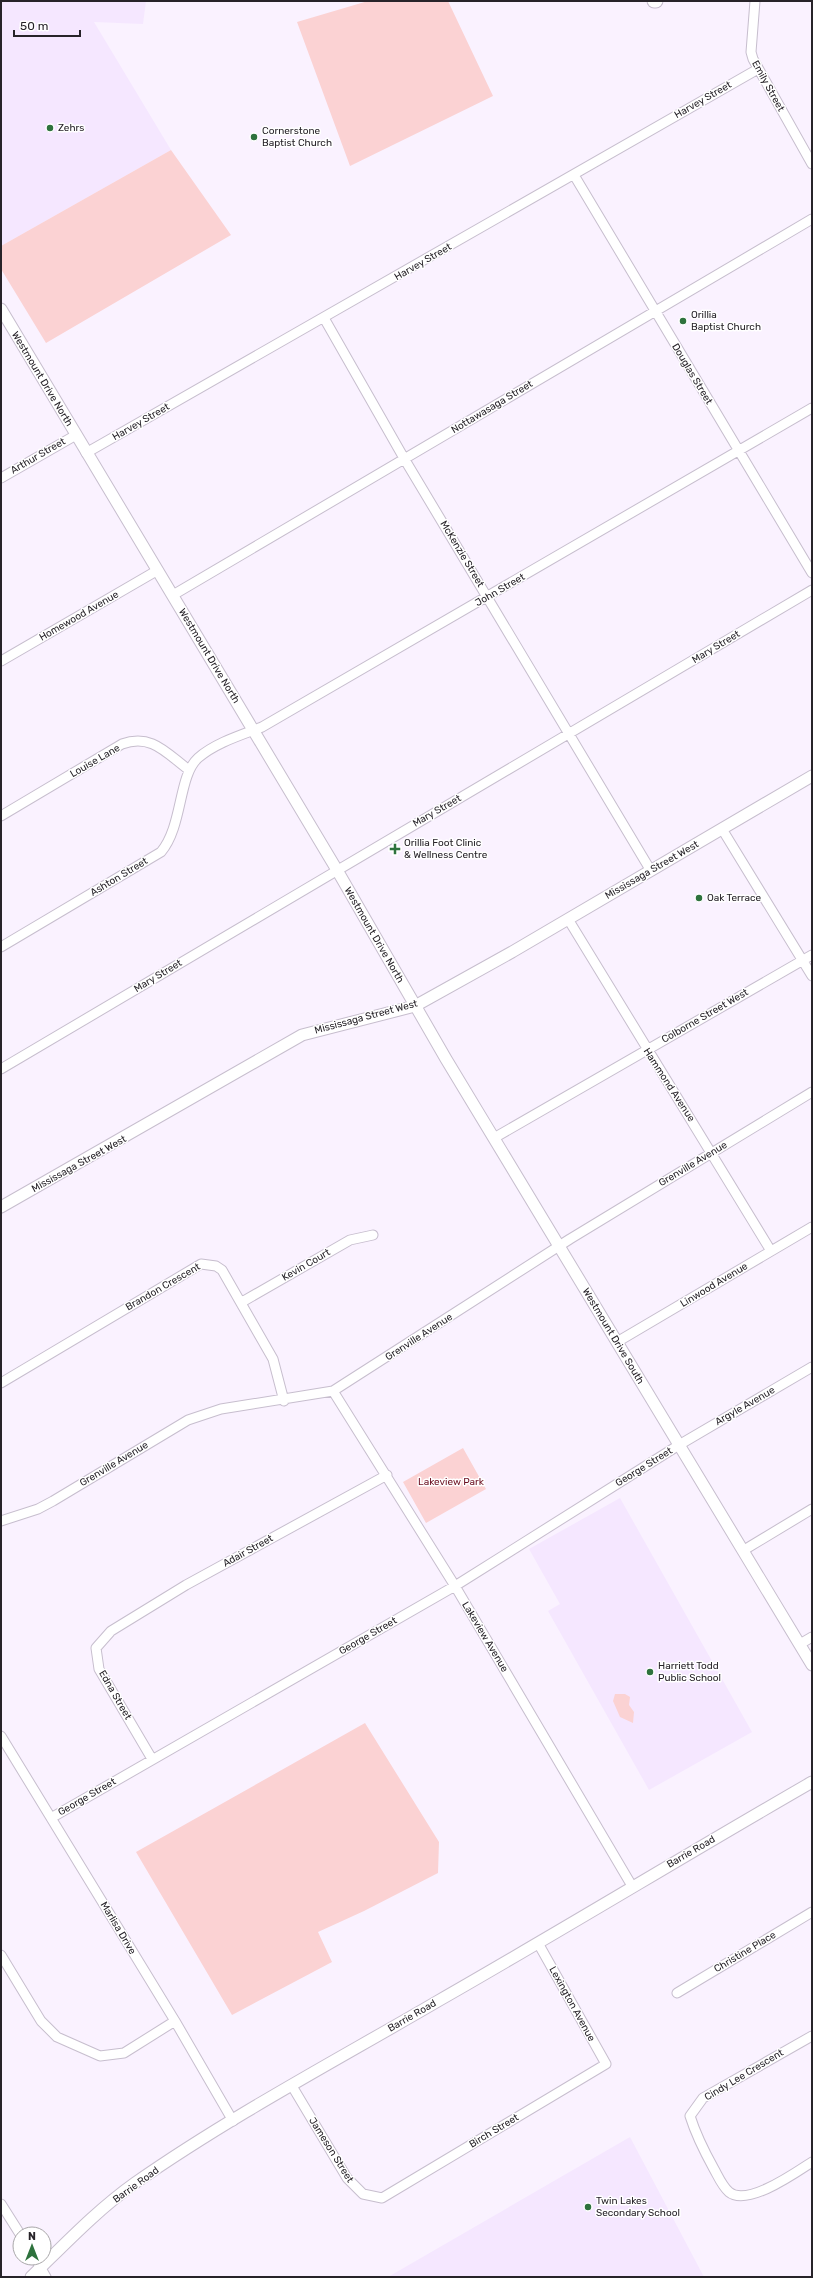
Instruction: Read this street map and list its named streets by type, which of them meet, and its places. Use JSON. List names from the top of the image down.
{
  "streets": {
    "street": [
      "Emily Street",
      "Harvey Street",
      "Douglas Street",
      "Westmount Drive North",
      "Nottawasaga Street",
      "Arthur Street",
      "McKenzie Street",
      "John Street",
      "Homewood Avenue",
      "Mary Street",
      "Louise Lane",
      "Mississaga Street West",
      "Ashton Street",
      "Colborne Street West",
      "Hammond Avenue",
      "Grenville Avenue",
      "Kevin Court",
      "Linwood Avenue",
      "Brandon Crescent",
      "Westmount Drive South",
      "Argyle Avenue",
      "George Street",
      "Adair Street",
      "Lakeview Avenue",
      "Edna Street",
      "Barrie Road",
      "Marlisa Drive",
      "Christine Place",
      "Lexington Avenue",
      "Cindy Lee Crescent",
      "Birch Street",
      "Jameson Street"
    ]
  },
  "crossings": [
    ["Emily Street", "Harvey Street"],
    ["Harvey Street", "Douglas Street"],
    ["Harvey Street", "Westmount Drive North"],
    ["Harvey Street", "McKenzie Street"],
    ["Douglas Street", "Nottawasaga Street"],
    ["Douglas Street", "John Street"],
    ["Westmount Drive North", "Nottawasaga Street"],
    ["Westmount Drive North", "Arthur Street"],
    ["Westmount Drive North", "John Street"],
    ["Westmount Drive North", "Homewood Avenue"],
    ["Westmount Drive North", "Mary Street"],
    ["Westmount Drive North", "Mississaga Street West"],
    ["Westmount Drive North", "Westmount Drive South"],
    ["Nottawasaga Street", "McKenzie Street"],
    ["McKenzie Street", "John Street"],
    ["McKenzie Street", "Mary Street"],
    ["McKenzie Street", "Mississaga Street West"],
    ["John Street", "Louise Lane"],
    ["John Street", "Ashton Street"],
    ["Louise Lane", "Ashton Street"],
    ["Mississaga Street West", "Hammond Avenue"],
    ["Mississaga Street West", "Westmount Drive South"],
    ["Colborne Street West", "Hammond Avenue"],
    ["Colborne Street West", "Westmount Drive South"],
    ["Hammond Avenue", "Grenville Avenue"],
    ["Hammond Avenue", "Linwood Avenue"],
    ["Grenville Avenue", "Brandon Crescent"],
    ["Grenville Avenue", "Westmount Drive South"],
    ["Grenville Avenue", "Lakeview Avenue"],
    ["Kevin Court", "Brandon Crescent"],
    ["Linwood Avenue", "Westmount Drive South"],
    ["Westmount Drive South", "Argyle Avenue"],
    ["Westmount Drive South", "George Street"],
    ["Argyle Avenue", "George Street"],
    ["George Street", "Lakeview Avenue"],
    ["George Street", "Edna Street"],
    ["George Street", "Marlisa Drive"],
    ["Adair Street", "Lakeview Avenue"],
    ["Adair Street", "Edna Street"],
    ["Lakeview Avenue", "Barrie Road"],
    ["Barrie Road", "Marlisa Drive"],
    ["Barrie Road", "Lexington Avenue"],
    ["Barrie Road", "Jameson Street"],
    ["Lexington Avenue", "Birch Street"],
    ["Birch Street", "Jameson Street"]
  ],
  "parks": ["Lakeview Park"],
  "places": {
    "other": [
      "Zehrs",
      "Cornerstone Baptist Church",
      "Orillia Baptist Church",
      "Oak Terrace",
      "Harriett Todd Public School",
      "Twin Lakes Secondary School"
    ],
    "health": ["Orillia Foot Clinic & Wellness Centre"]
  },
  "scale_bar": "50 m",
  "north": "top"
}
